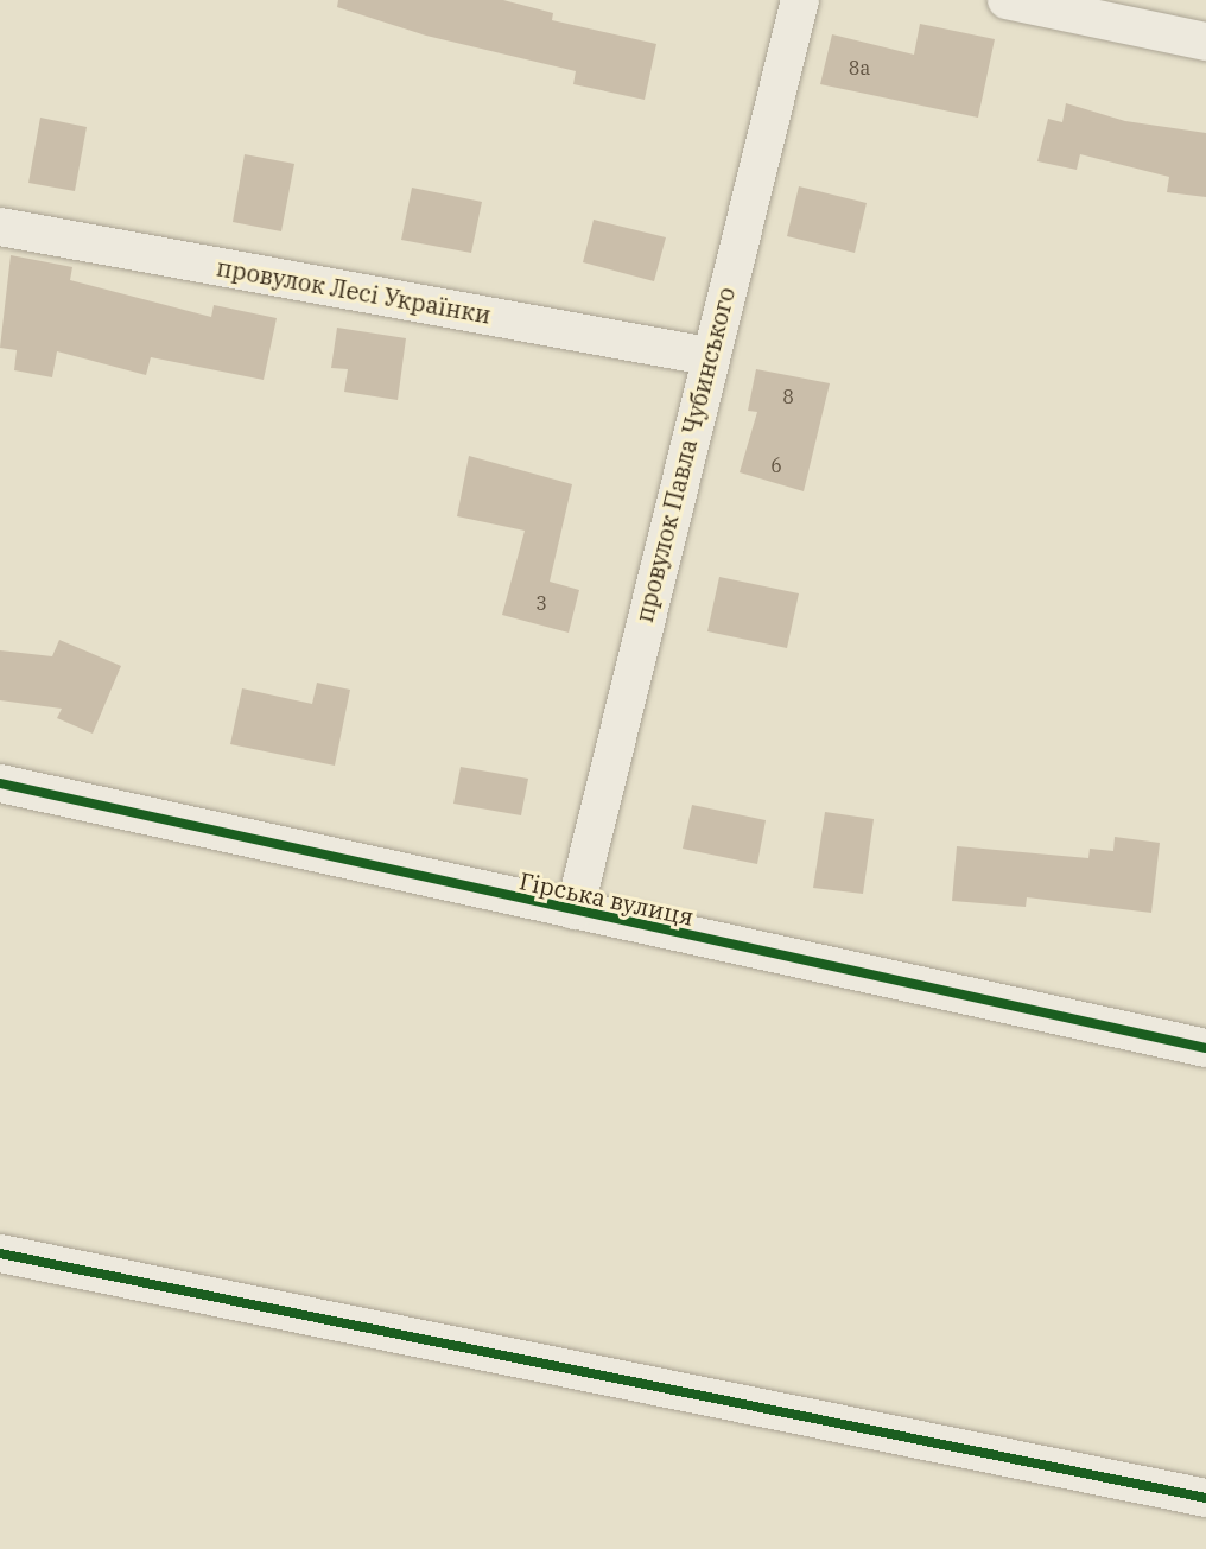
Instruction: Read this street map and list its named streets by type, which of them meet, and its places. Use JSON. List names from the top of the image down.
{
  "streets": {
    "street": ["провулок Лесі Українки", "провулок Павла Чубинського", "Гірська вулиця"]
  },
  "crossings": [
    ["провулок Лесі Українки", "провулок Павла Чубинського"],
    ["провулок Павла Чубинського", "Гірська вулиця"]
  ],
  "house_numbers": [
    "8а",
    "8",
    "6",
    "3"
  ]
}
